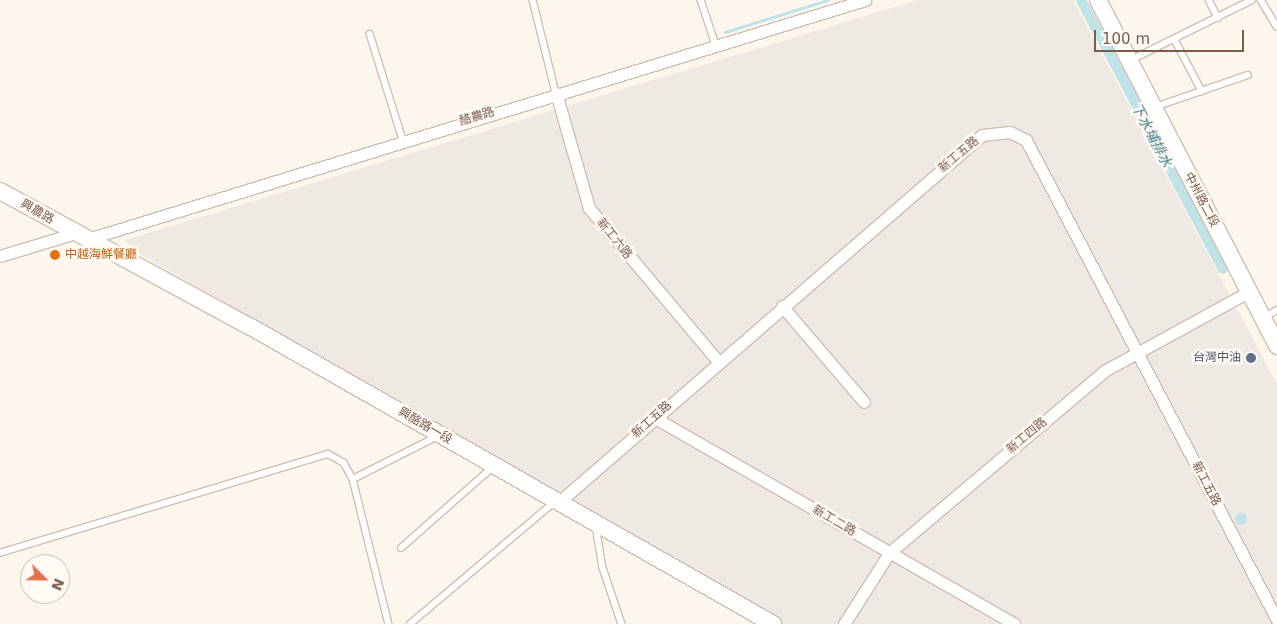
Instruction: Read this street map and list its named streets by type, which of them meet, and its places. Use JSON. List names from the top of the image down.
{
  "streets": {
    "street": [
      "酪農路",
      "新工五路",
      "中州路二段",
      "興農路",
      "新工六路",
      "興酪路一段",
      "新工四路",
      "新工二路"
    ]
  },
  "crossings": [
    ["酪農路", "新工六路"],
    ["酪農路", "興酪路一段"],
    ["新工五路", "新工六路"],
    ["新工五路", "興酪路一段"],
    ["新工五路", "新工四路"],
    ["新工五路", "新工二路"],
    ["中州路二段", "新工四路"],
    ["興農路", "興酪路一段"],
    ["新工四路", "新工二路"]
  ],
  "water": ["下水埔排水"],
  "places": ["中越海鮮餐廳", "台灣中油"],
  "scale_bar": "100 m",
  "north": "bottom right"
}
